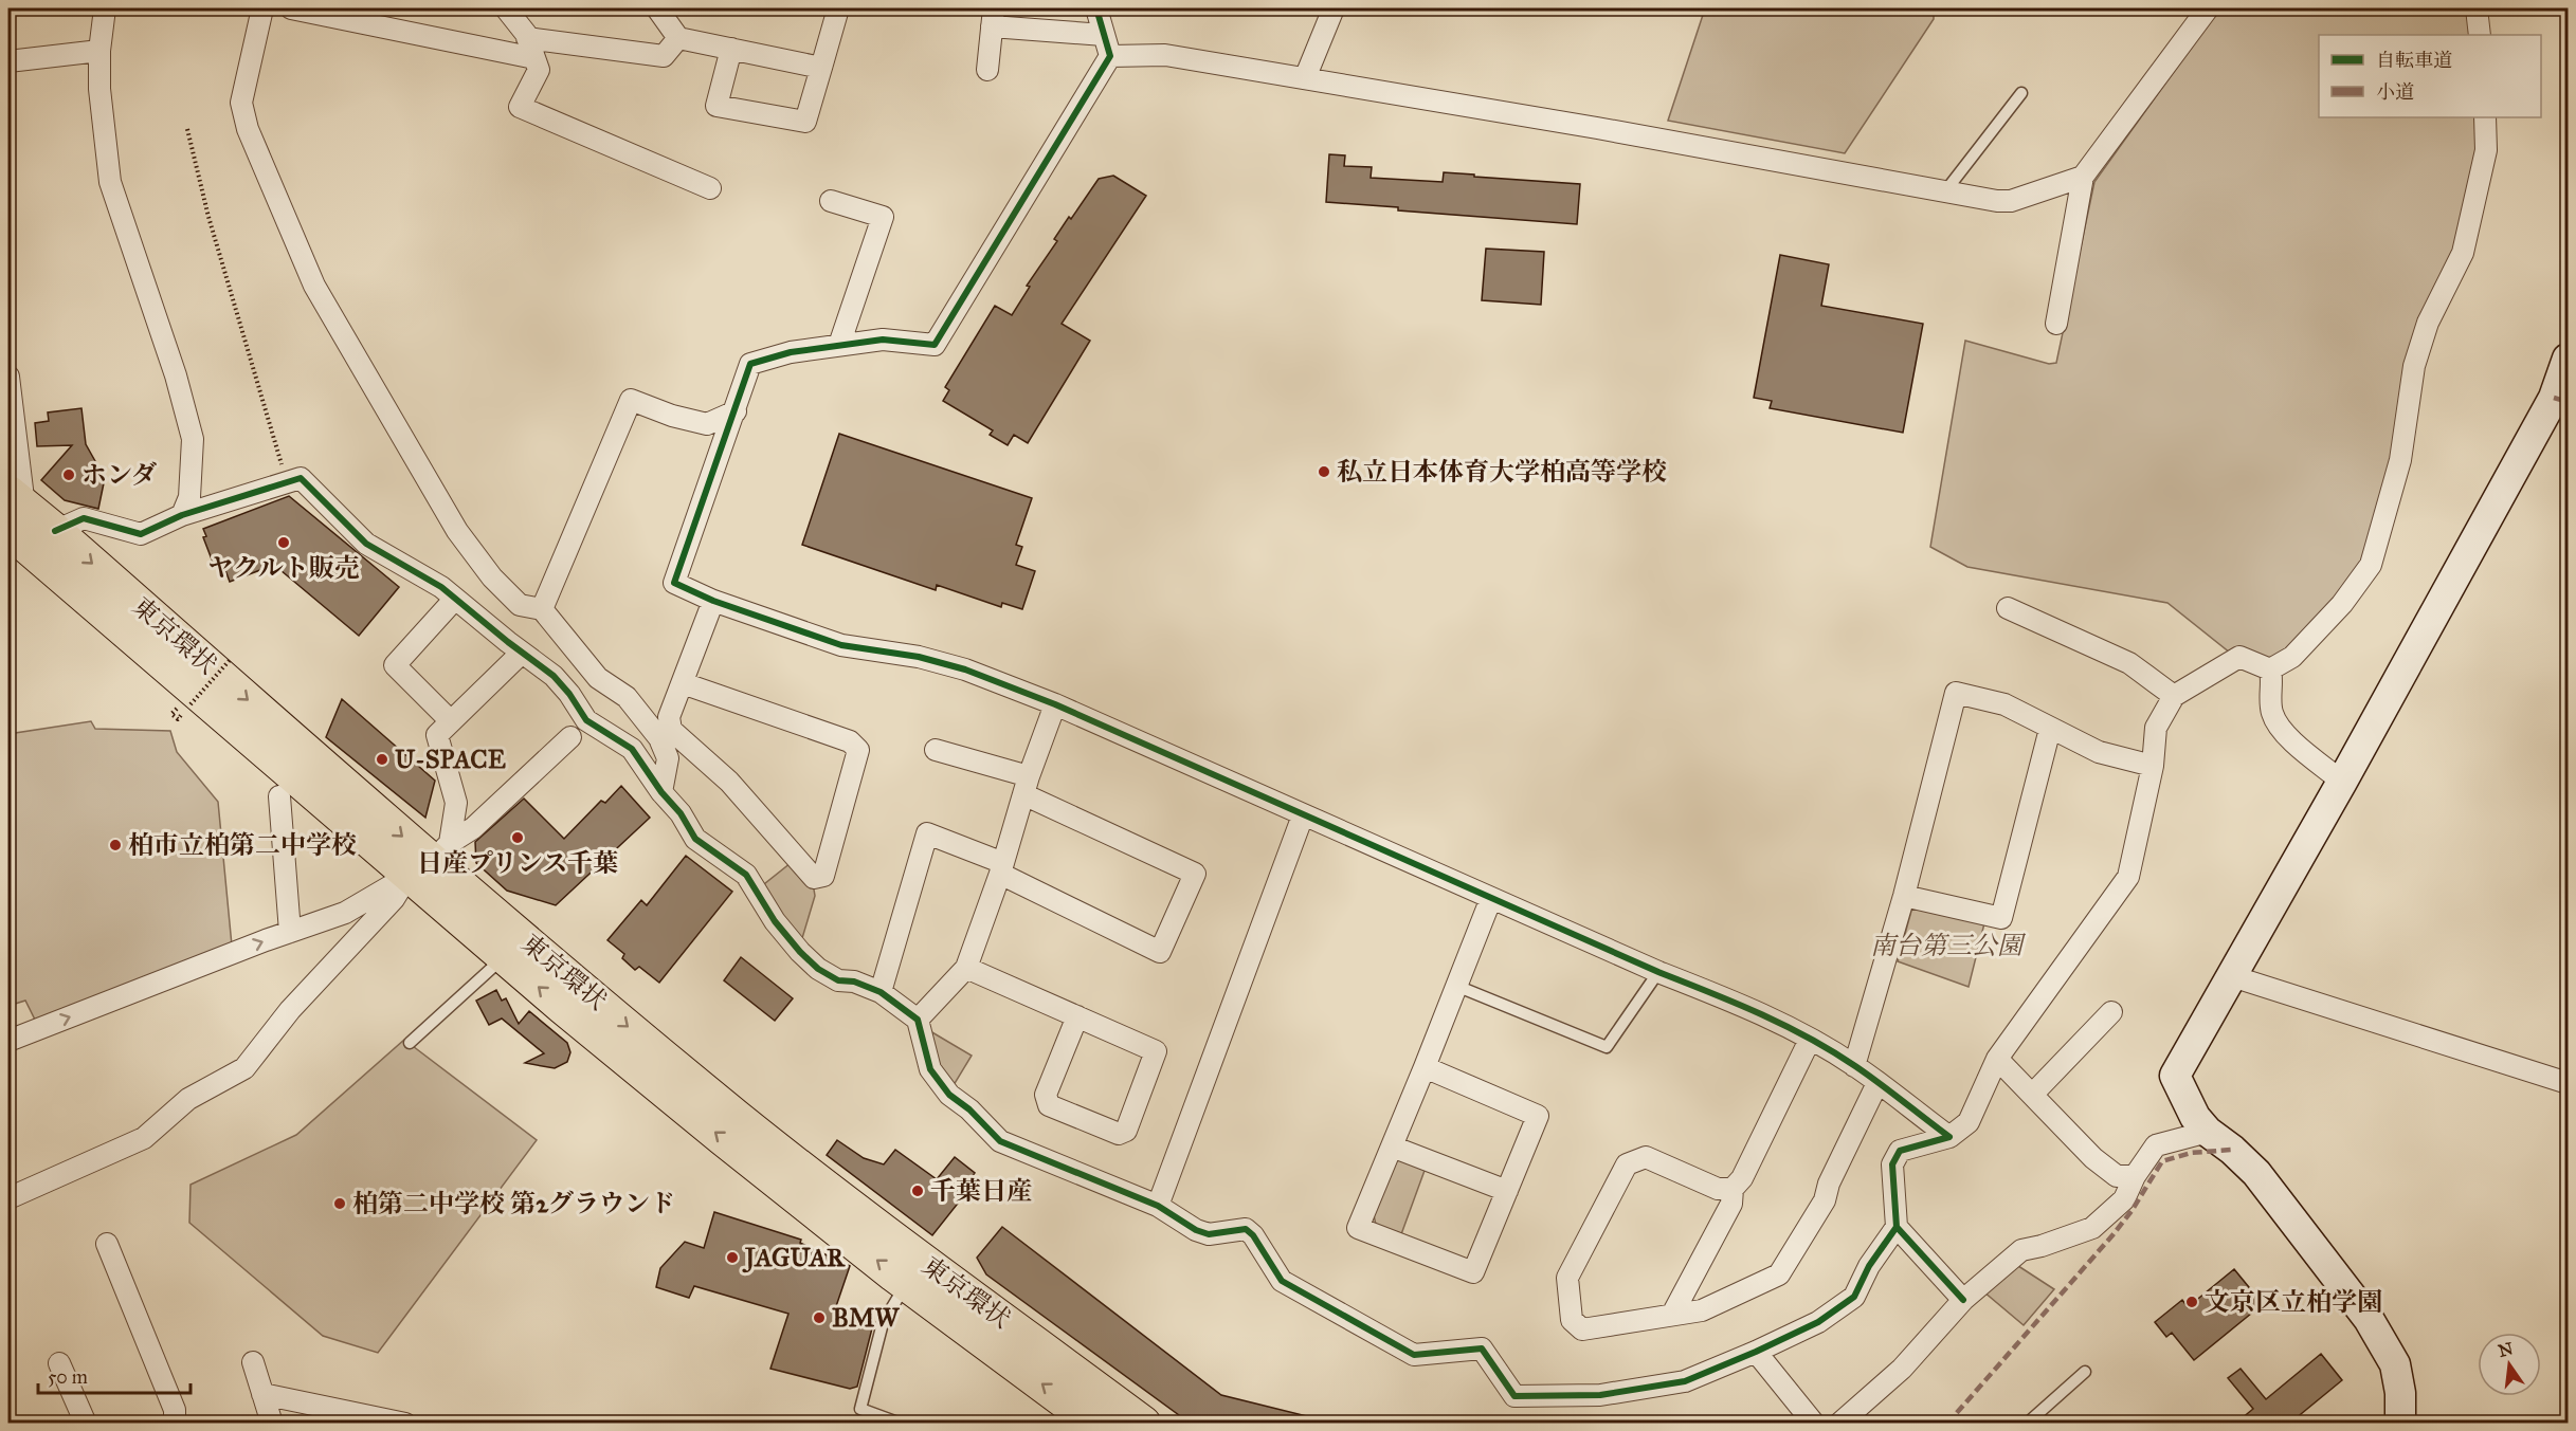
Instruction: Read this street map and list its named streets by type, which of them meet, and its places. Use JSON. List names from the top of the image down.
{
  "streets": {
    "highway": ["東京環状"]
  },
  "parks": ["南台第三公園"],
  "places": [
    "私立日本体育大学柏高等学校",
    "ホンダ",
    "ヤクルト販売",
    "U-SPACE",
    "日産プリンス千葉",
    "柏市立柏第二中学校",
    "千葉日産",
    "柏第二中学校 第2グラウンド",
    "JAGUAR",
    "文京区立柏学園",
    "BMW"
  ],
  "legend": ["自転車道", "小道"],
  "scale_bar": "50 m",
  "north": "top"
}
